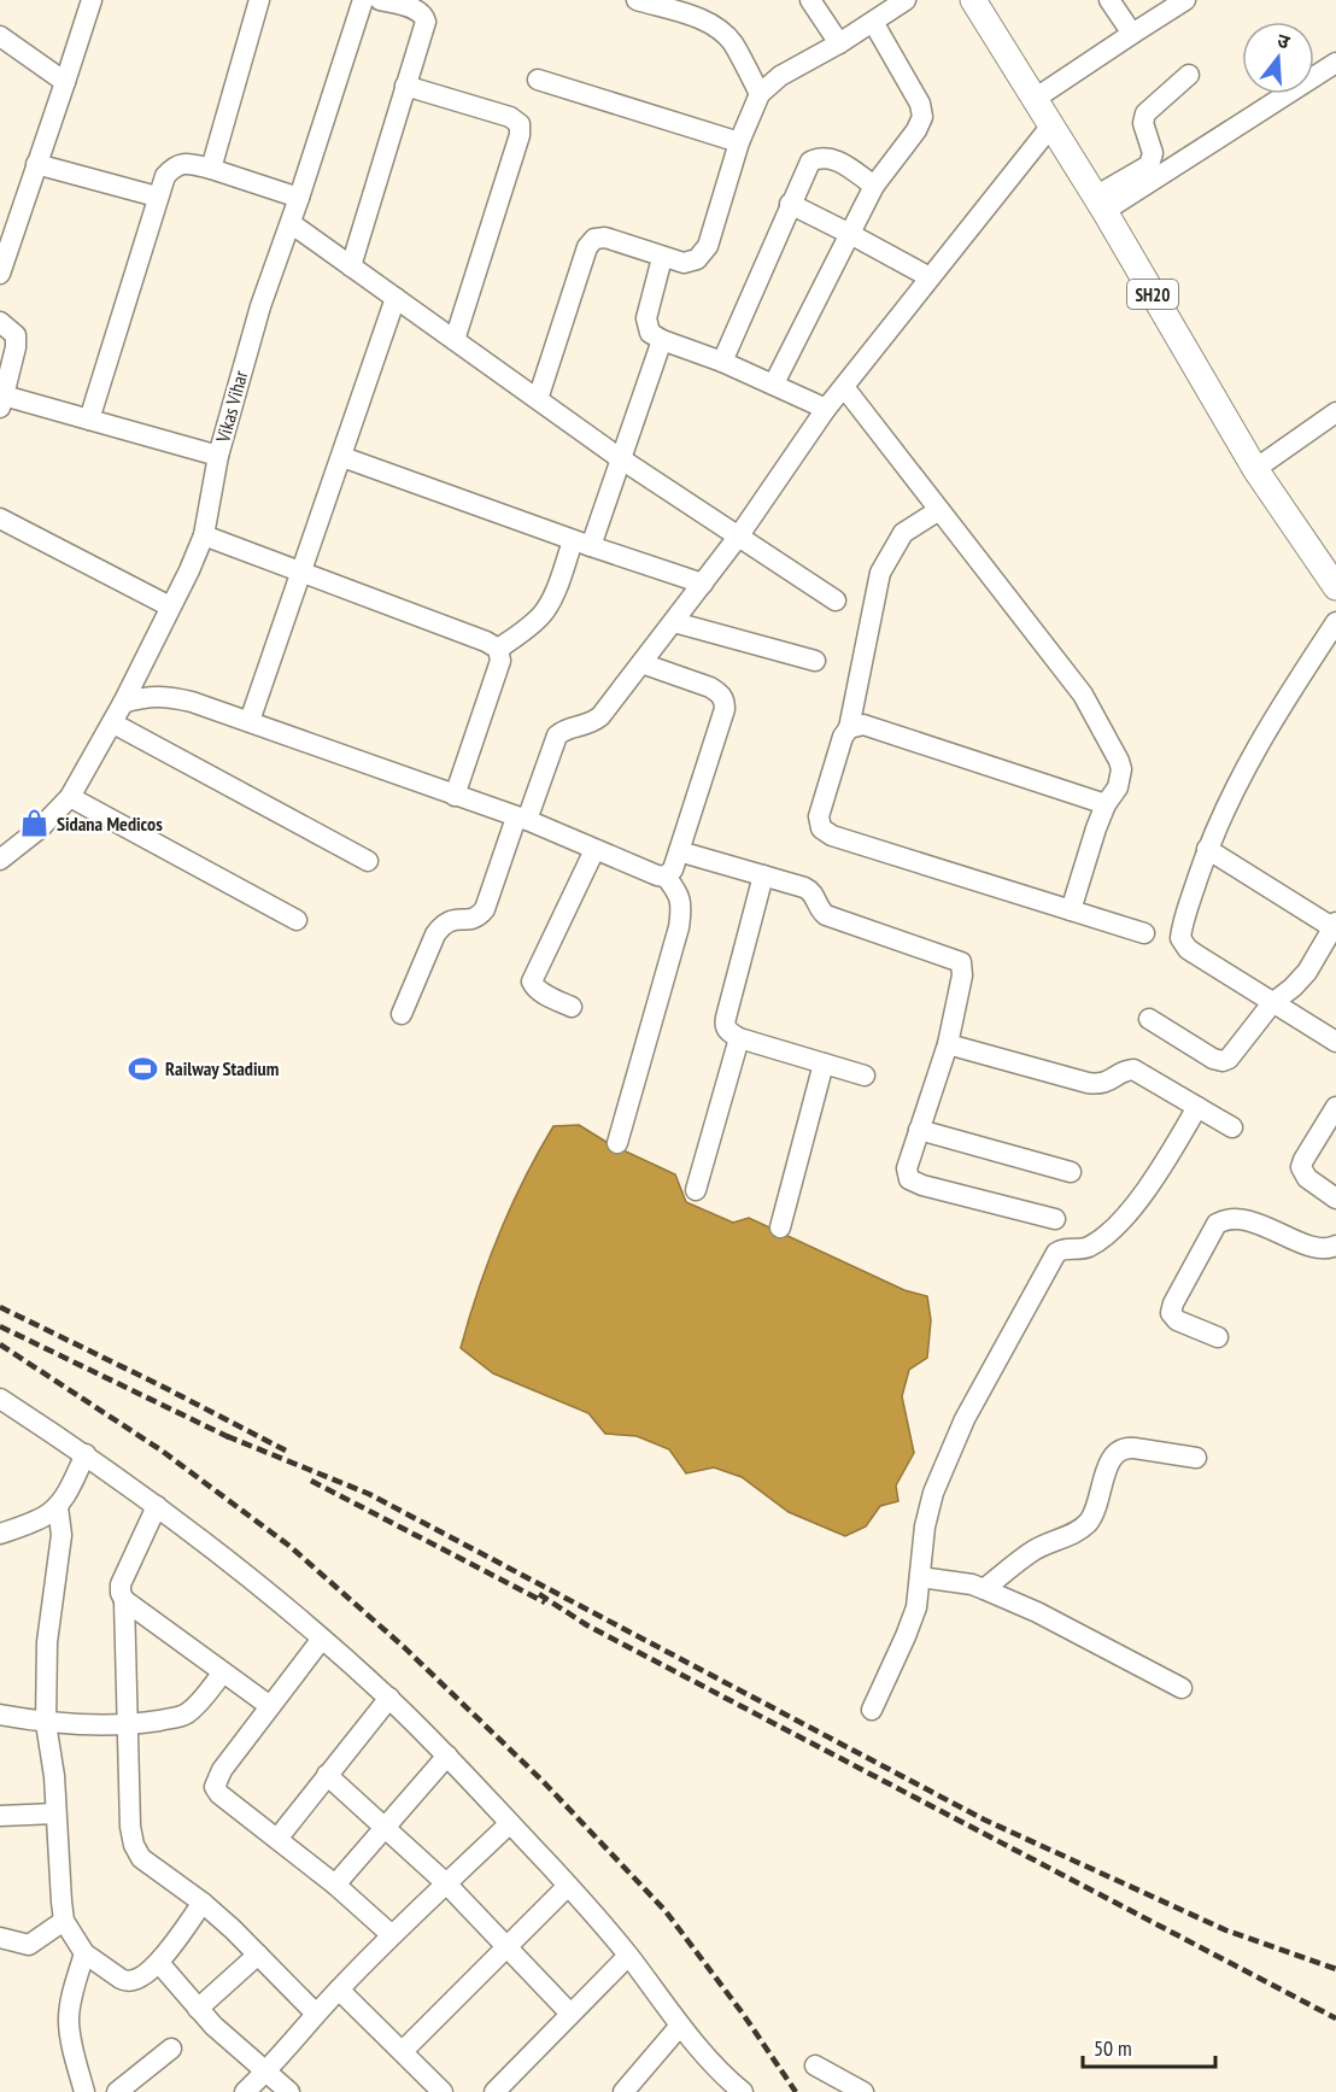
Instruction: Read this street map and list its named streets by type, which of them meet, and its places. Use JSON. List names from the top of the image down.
{
  "streets": {
    "main road": ["SH20"],
    "street": ["Vikas Vihar"]
  },
  "places": {
    "shop": ["Sidana Medicos"],
    "sports": ["Railway Stadium"]
  },
  "scale_bar": "50 m",
  "north": "top"
}
